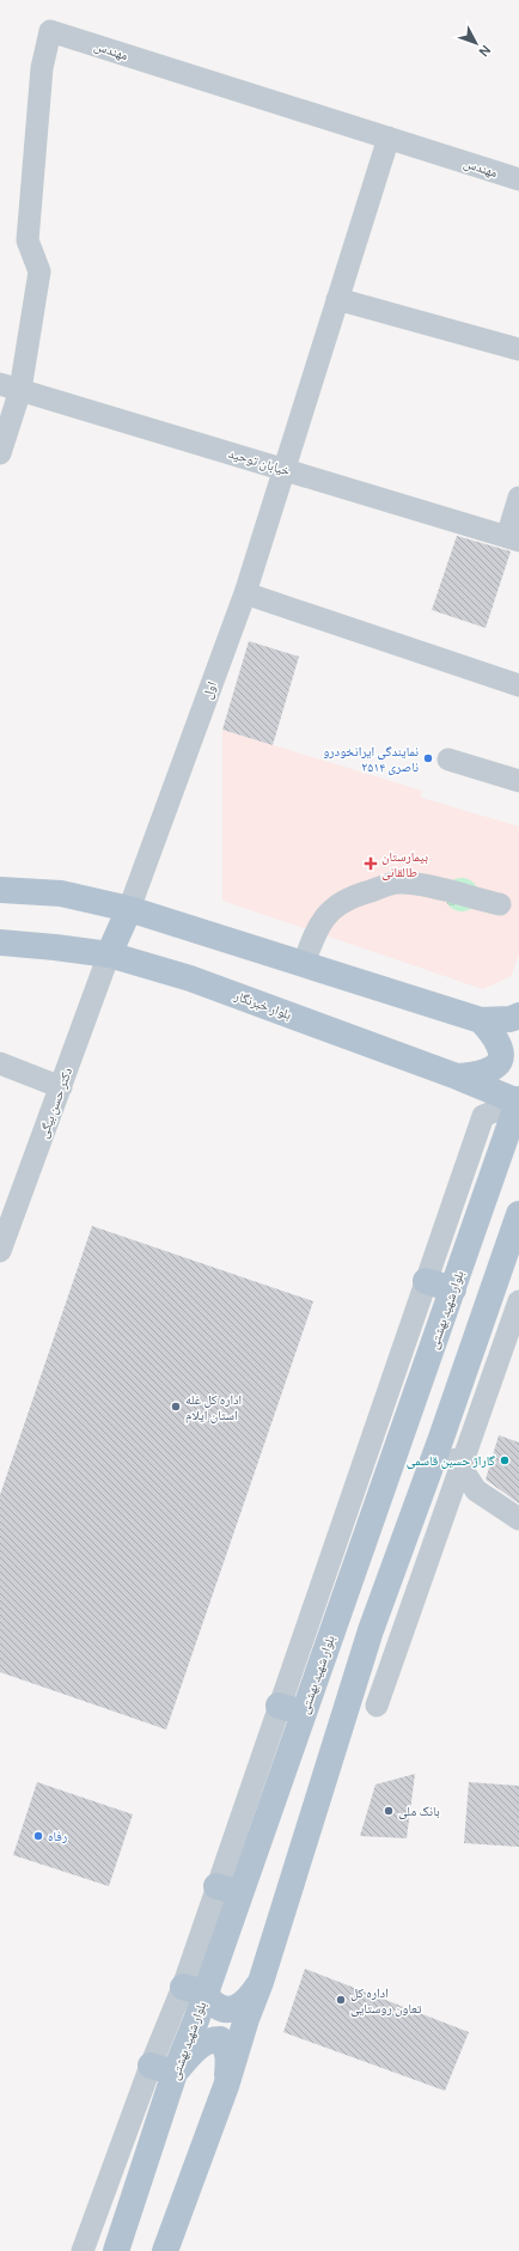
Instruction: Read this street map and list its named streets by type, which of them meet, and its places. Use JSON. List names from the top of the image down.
{
  "streets": {
    "main road": ["بلوار خبرنگار", "بلوار شهید بهشتی"],
    "street": [
      "مهندس",
      "خیابان توحید",
      "اول",
      "دکتر حسن بیگی"
    ]
  },
  "crossings": [
    ["مهندس", "خیابان توحید"],
    ["مهندس", "اول"],
    ["خیابان توحید", "اول"],
    ["بلوار خبرنگار", "دکتر حسن بیگی"],
    ["بلوار خبرنگار", "بلوار شهید بهشتی"]
  ],
  "places": {
    "other": [
      "نمایندگی ایرانخودرو ناصری ۲۵۱۴",
      "اداره کل غله استان ایلام",
      "گاراژ حسین قاسمی",
      "بانک ملی",
      "رفاه",
      "اداره کل تعاون روستایی"
    ],
    "health": ["بیمارستان طالقانی"]
  },
  "north": "bottom right"
}
